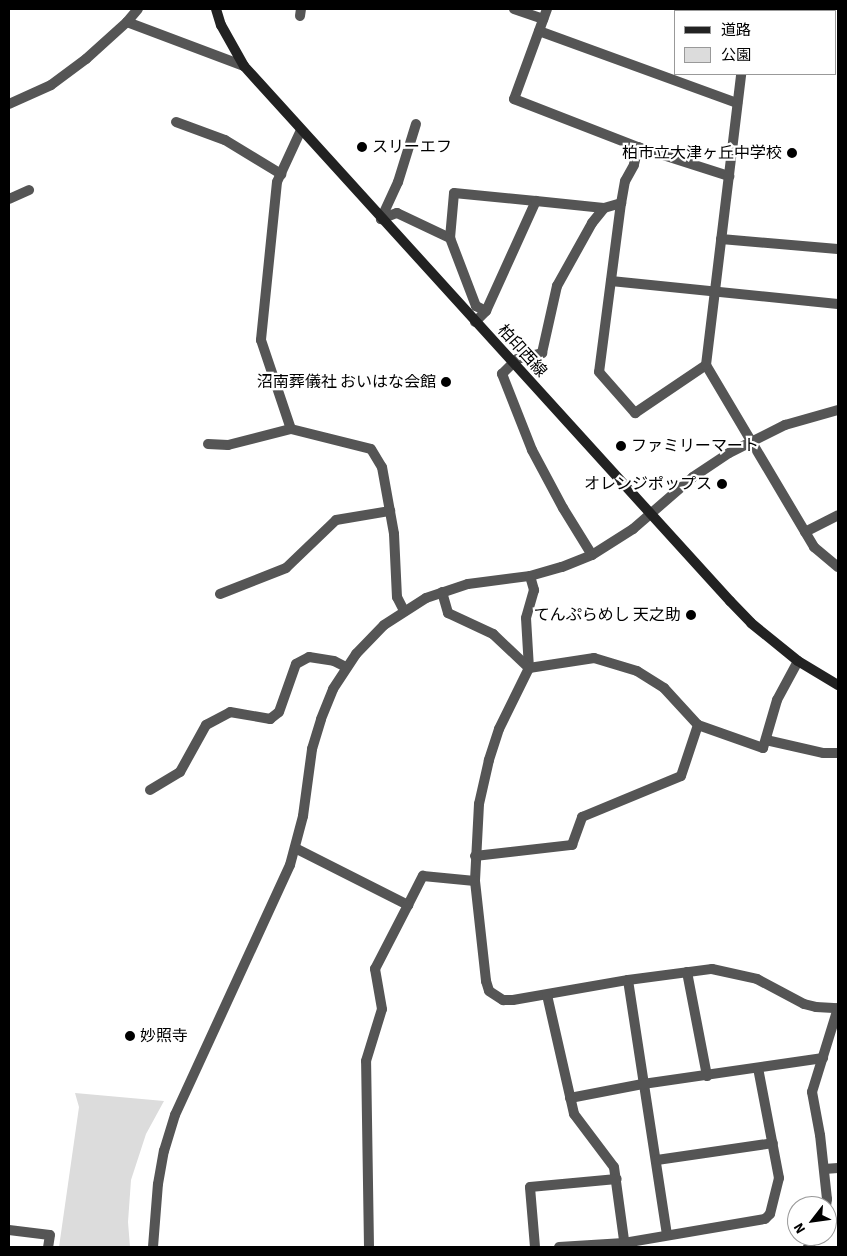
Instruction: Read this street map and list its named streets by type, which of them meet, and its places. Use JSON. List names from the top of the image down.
{
  "streets": {
    "main road": ["柏印西線"]
  },
  "places": [
    "スリーエフ",
    "柏市立大津ヶ丘中学校",
    "沼南葬儀社 おいはな会館",
    "ファミリーマート",
    "オレンジポップス",
    "てんぷらめし 天之助",
    "妙照寺"
  ],
  "legend": ["道路", "公園"],
  "north": "bottom left"
}
